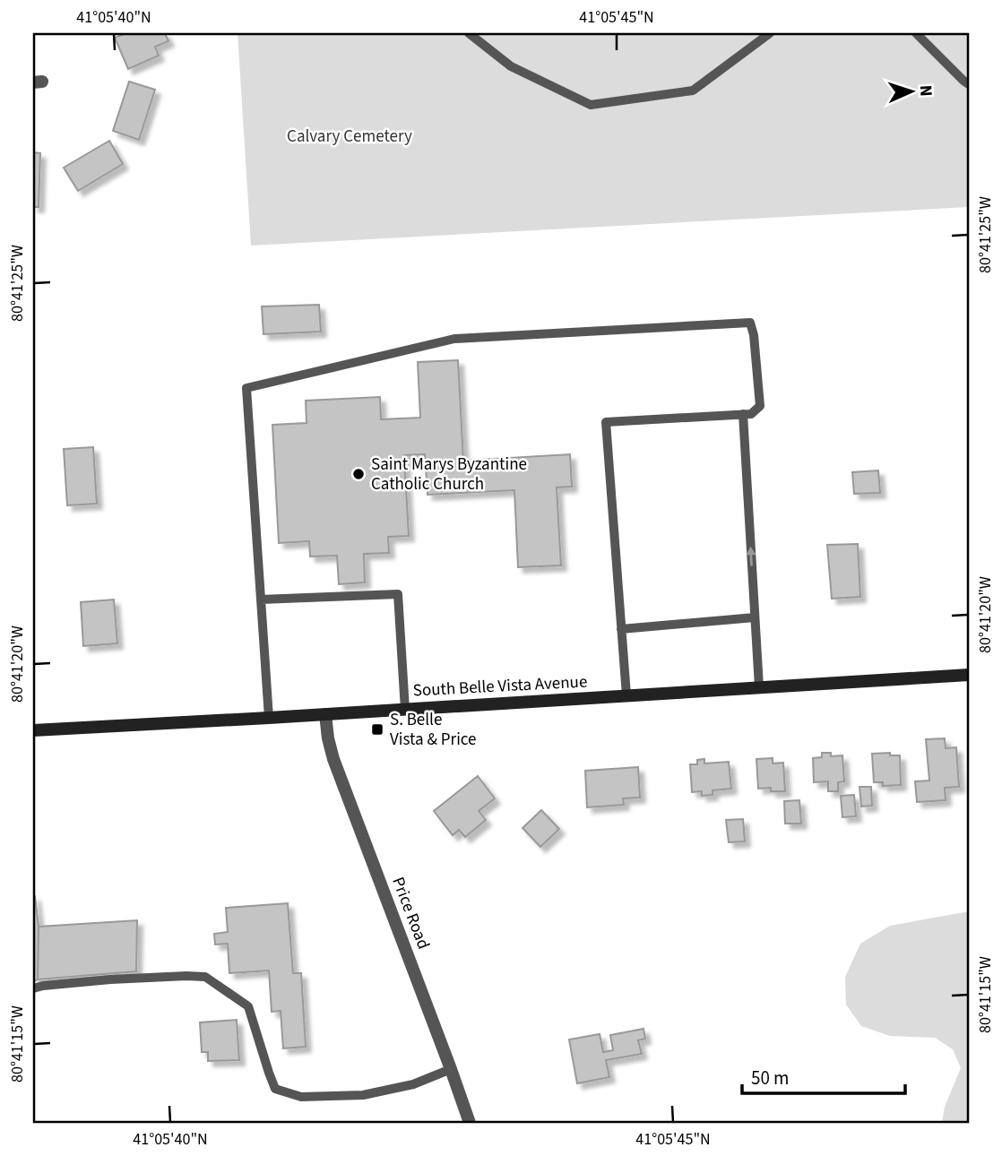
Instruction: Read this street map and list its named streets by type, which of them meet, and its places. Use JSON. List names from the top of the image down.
{
  "streets": {
    "street": ["South Belle Vista Avenue", "Price Road"]
  },
  "crossings": [
    ["South Belle Vista Avenue", "Price Road"]
  ],
  "parks": ["Calvary Cemetery"],
  "places": {
    "other": ["Saint Marys Byzantine Catholic Church"],
    "transit": ["S. Belle Vista & Price"]
  },
  "scale_bar": "50 m",
  "north": "right",
  "coordinates": [
    "41°05'40\"N",
    "41°05'45\"N",
    "80°41'25\"W",
    "80°41'20\"W",
    "80°41'15\"W"
  ]
}
